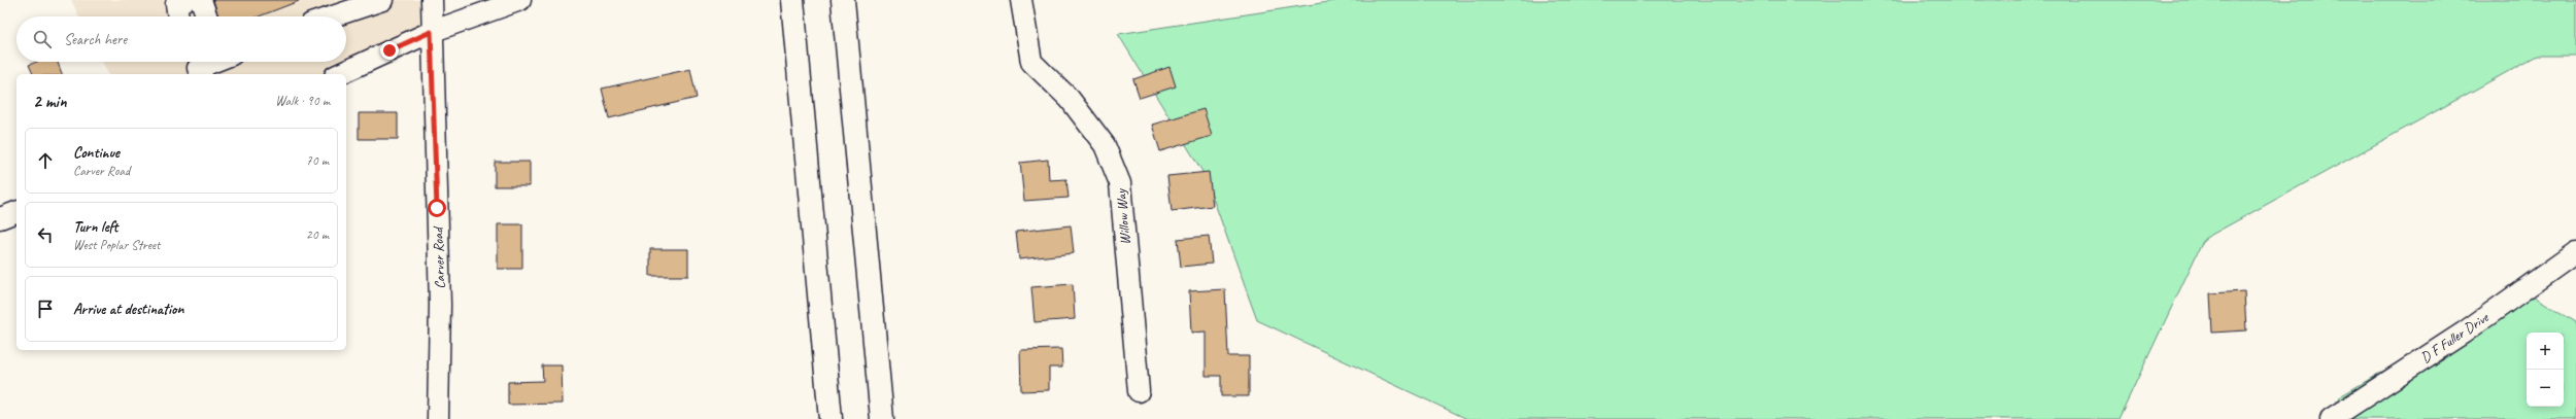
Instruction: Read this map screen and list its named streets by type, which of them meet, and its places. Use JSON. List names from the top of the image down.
{
  "streets": {
    "street": ["Willow Way", "Carver Road", "D F Fuller Drive"]
  },
  "page": {
    "search": "Search here",
    "heading": ["2 min", "Walk · 90 m"],
    "list": [
      ["Continue", "Carver Road", "70 m"],
      ["Turn left", "West Poplar Street", "20 m"],
      "Arrive at destination"
    ],
    "map_buttons": ["+", "−"]
  }
}
